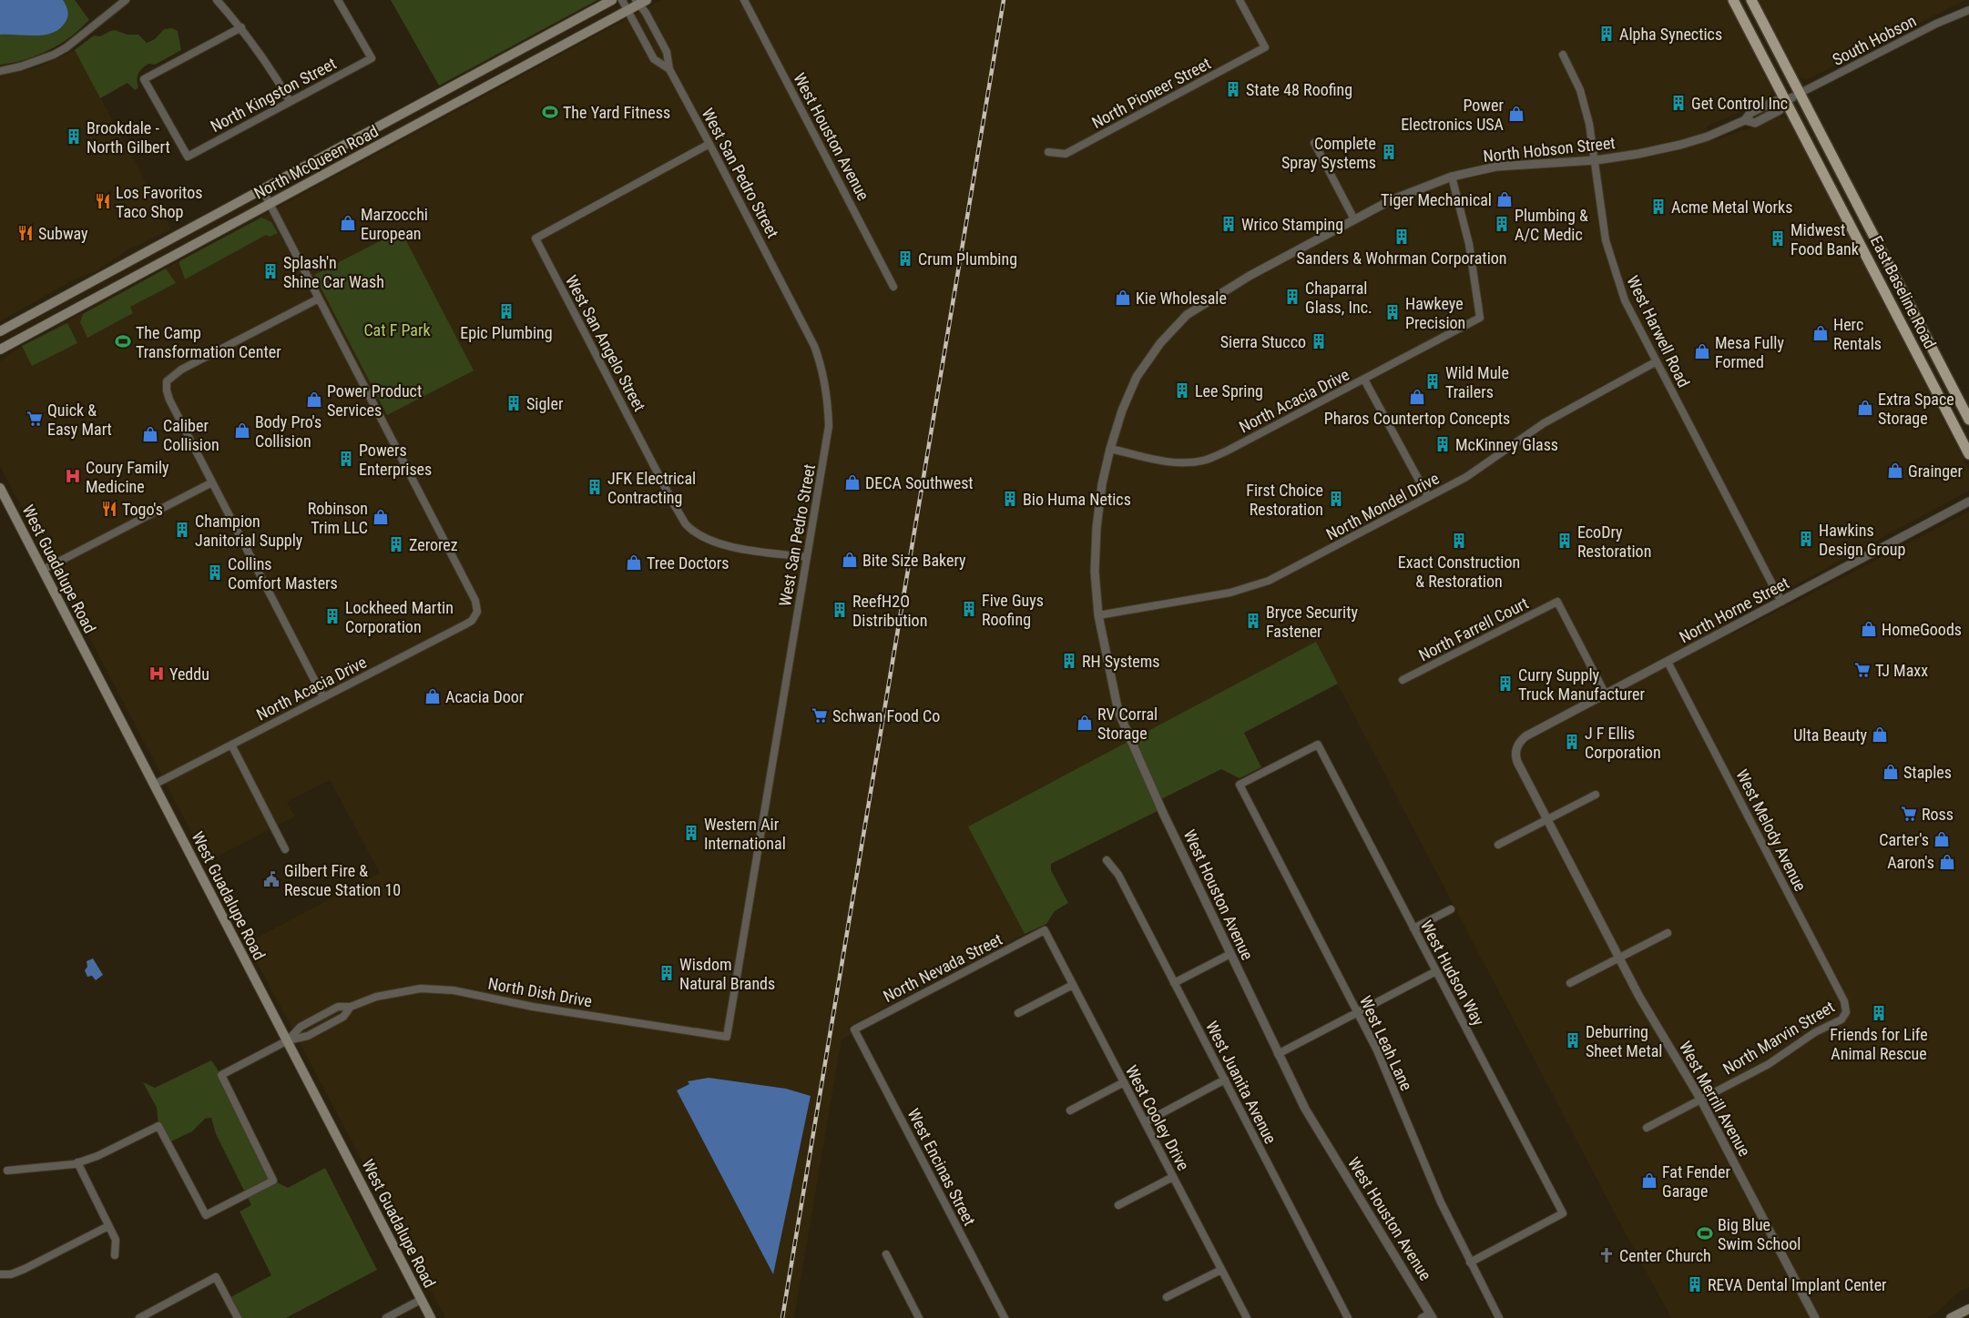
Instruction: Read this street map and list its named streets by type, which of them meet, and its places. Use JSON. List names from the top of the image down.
{
  "streets": {
    "main road": ["North McQueen Road", "East Baseline Road", "West Guadalupe Road"],
    "street": [
      "South Hobson",
      "North Pioneer Street",
      "North Kingston Street",
      "West Houston Avenue",
      "North Hobson Street",
      "West San Pedro Street",
      "West Harwell Road",
      "West San Angelo Street",
      "North Acacia Drive",
      "North Mondel Drive",
      "North Horne Street",
      "North Farrell Court",
      "West Melody Avenue",
      "North Nevada Street",
      "West Hudson Way",
      "North Dish Drive",
      "North Marvin Street",
      "West Leah Lane",
      "West Juanita Avenue",
      "West Merrill Avenue",
      "West Cooley Drive",
      "West Encinas Street"
    ]
  },
  "crossings": [
    ["South Hobson", "North Hobson Street"],
    ["South Hobson", "East Baseline Road"],
    ["West Houston Avenue", "North Hobson Street"],
    ["West Houston Avenue", "North Acacia Drive"],
    ["West Houston Avenue", "North Mondel Drive"],
    ["North Hobson Street", "East Baseline Road"],
    ["North Hobson Street", "West Harwell Road"],
    ["North Hobson Street", "North Acacia Drive"],
    ["North McQueen Road", "West San Pedro Street"],
    ["West San Pedro Street", "West San Angelo Street"],
    ["West San Pedro Street", "North Dish Drive"],
    ["West Harwell Road", "North Mondel Drive"],
    ["West Harwell Road", "North Horne Street"],
    ["North Acacia Drive", "West Guadalupe Road"],
    ["West Guadalupe Road", "North Dish Drive"],
    ["North Horne Street", "North Farrell Court"],
    ["North Horne Street", "West Melody Avenue"],
    ["North Horne Street", "West Merrill Avenue"],
    ["West Melody Avenue", "North Marvin Street"],
    ["North Nevada Street", "West Cooley Drive"],
    ["North Nevada Street", "West Encinas Street"],
    ["West Hudson Way", "West Leah Lane"],
    ["North Marvin Street", "West Merrill Avenue"]
  ],
  "parks": ["Cat F Park"],
  "places": {
    "building": [
      "Alpha Synectics",
      "State 48 Roofing",
      "Get Control Inc",
      "Brookdale - North Gilbert",
      "Complete Spray Systems",
      "Acme Metal Works",
      "Wrico Stamping",
      "Plumbing & A/C Medic",
      "Sanders & Wohrman Corporation",
      "Midwest Food Bank",
      "Crum Plumbing",
      "Splash'n Shine Car Wash",
      "Chaparral Glass, Inc.",
      "Epic Plumbing",
      "Hawkeye Precision",
      "Sierra Stucco",
      "Wild Mule Trailers",
      "Lee Spring",
      "Sigler",
      "McKinney Glass",
      "Powers Enterprises",
      "JFK Electrical Contracting",
      "Bio Huma Netics",
      "First Choice Restoration",
      "Champion Janitorial Supply",
      "Hawkins Design Group",
      "Exact Construction & Restoration",
      "EcoDry Restoration",
      "Zerorez",
      "Collins Comfort Masters",
      "Five Guys Roofing",
      "ReefH2O Distribution",
      "Lockheed Martin Corporation",
      "Bryce Security Fastener",
      "RH Systems",
      "Curry Supply Truck Manufacturer",
      "J F Ellis Corporation",
      "Western Air International",
      "Wisdom Natural Brands",
      "Friends for Life Animal Rescue",
      "Deburring Sheet Metal",
      "REVA Dental Implant Center"
    ],
    "sports": ["The Yard Fitness", "The Camp Transformation Center", "Big Blue Swim School"],
    "shop": [
      "Power Electronics USA",
      "Tiger Mechanical",
      "Marzocchi European",
      "Kie Wholesale",
      "Herc Rentals",
      "Mesa Fully Formed",
      "Pharos Countertop Concepts",
      "Power Product Services",
      "Extra Space Storage",
      "Body Pro's Collision",
      "Caliber Collision",
      "Grainger",
      "DECA Southwest",
      "Robinson Trim LLC",
      "Bite Size Bakery",
      "Tree Doctors",
      "HomeGoods",
      "Acacia Door",
      "RV Corral Storage",
      "Ulta Beauty",
      "Staples",
      "Carter's",
      "Aaron's",
      "Fat Fender Garage"
    ],
    "restaurant": ["Los Favoritos Taco Shop", "Subway", "Togo's"],
    "supermarket": [
      "Quick & Easy Mart",
      "TJ Maxx",
      "Schwan Food Co",
      "Ross"
    ],
    "hospital": ["Coury Family Medicine", "Yeddu"],
    "public building": ["Gilbert Fire & Rescue Station 10"],
    "church": ["Center Church"]
  }
}
